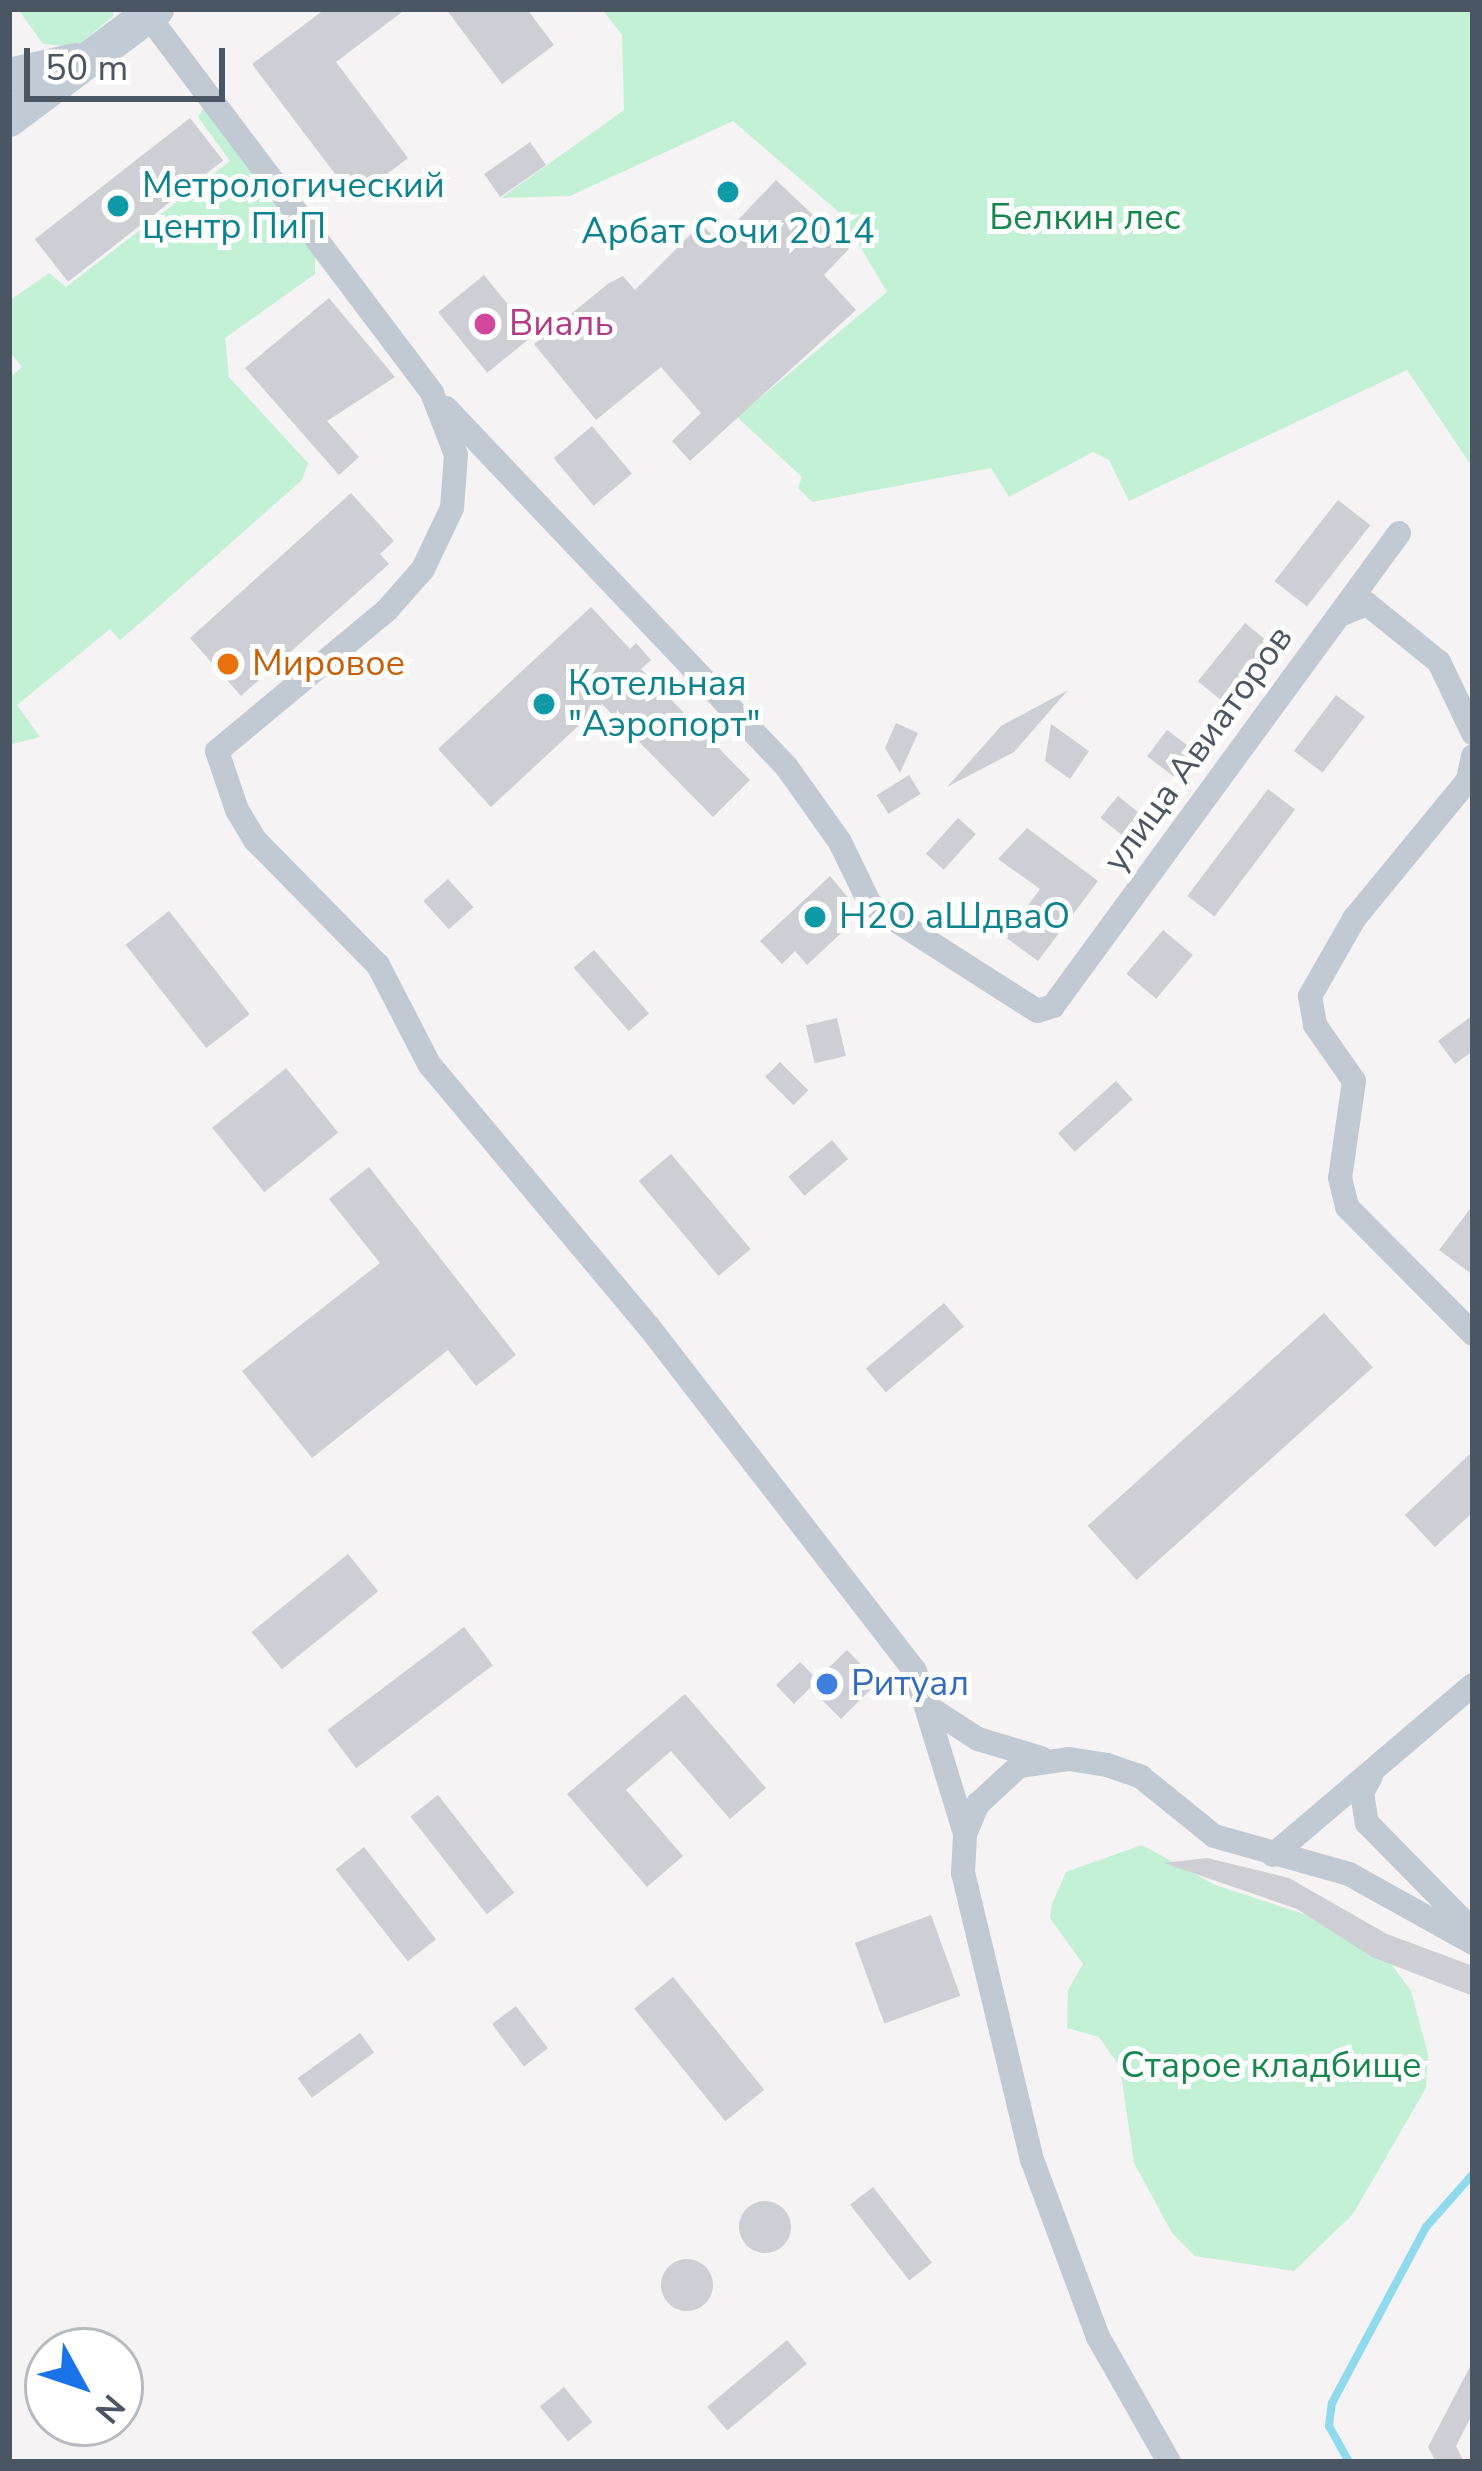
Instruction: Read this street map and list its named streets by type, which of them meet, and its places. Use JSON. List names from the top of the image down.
{
  "streets": {
    "street": ["улица Авиаторов"]
  },
  "parks": ["Белкин лес", "Старое кладбище"],
  "places": [
    "Арбат Сочи 2014",
    "Метрологический центр ПиП",
    "Виаль",
    "Мировое",
    "Котельная \"Аэропорт\"",
    "H2O аШдваО",
    "Ритуал"
  ],
  "scale_bar": "50 m",
  "north": "bottom right"
}
